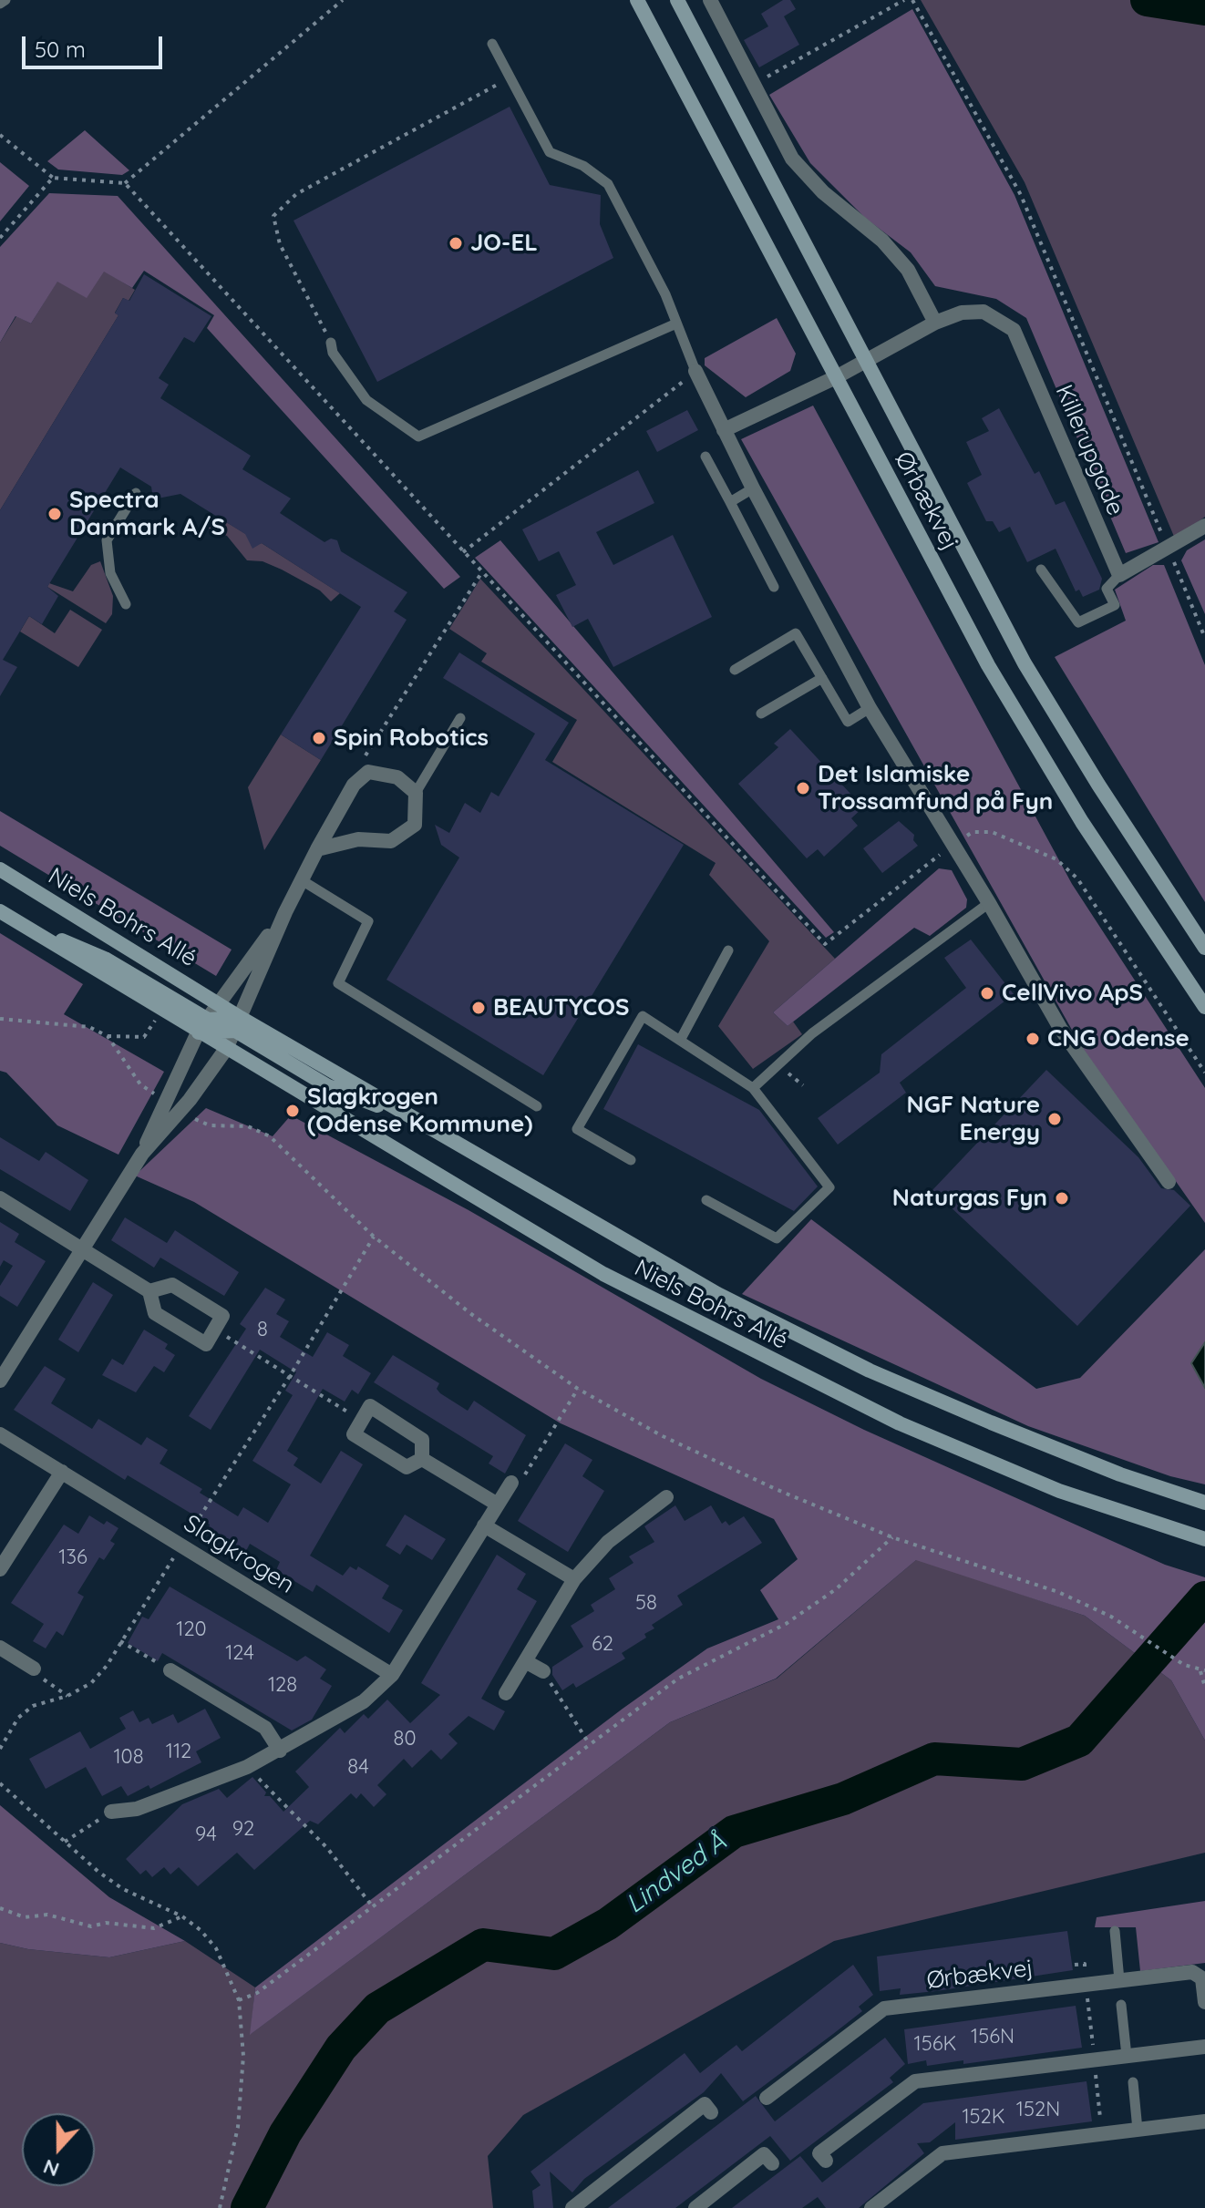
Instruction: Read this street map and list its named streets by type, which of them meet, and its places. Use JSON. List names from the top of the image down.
{
  "streets": {
    "street": [
      "Killerupgade",
      "Ørbækvej",
      "Niels Bohrs Allé",
      "Slagkrogen"
    ]
  },
  "crossings": [
    ["Killerupgade", "Ørbækvej"]
  ],
  "water": ["Lindved Å"],
  "places": [
    "JO-EL",
    "Spectra Danmark A/S",
    "Spin Robotics",
    "Det Islamiske Trossamfund på Fyn",
    "CellVivo ApS",
    "BEAUTYCOS",
    "CNG Odense",
    "Slagkrogen (Odense Kommune)",
    "NGF Nature Energy",
    "Naturgas Fyn"
  ],
  "house_numbers": [
    "8",
    "136",
    "58",
    "120",
    "62",
    "124",
    "128",
    "80",
    "112",
    "108",
    "84",
    "92",
    "94",
    "156N",
    "156K",
    "152N",
    "152K"
  ],
  "scale_bar": "50 m",
  "north": "bottom"
}
